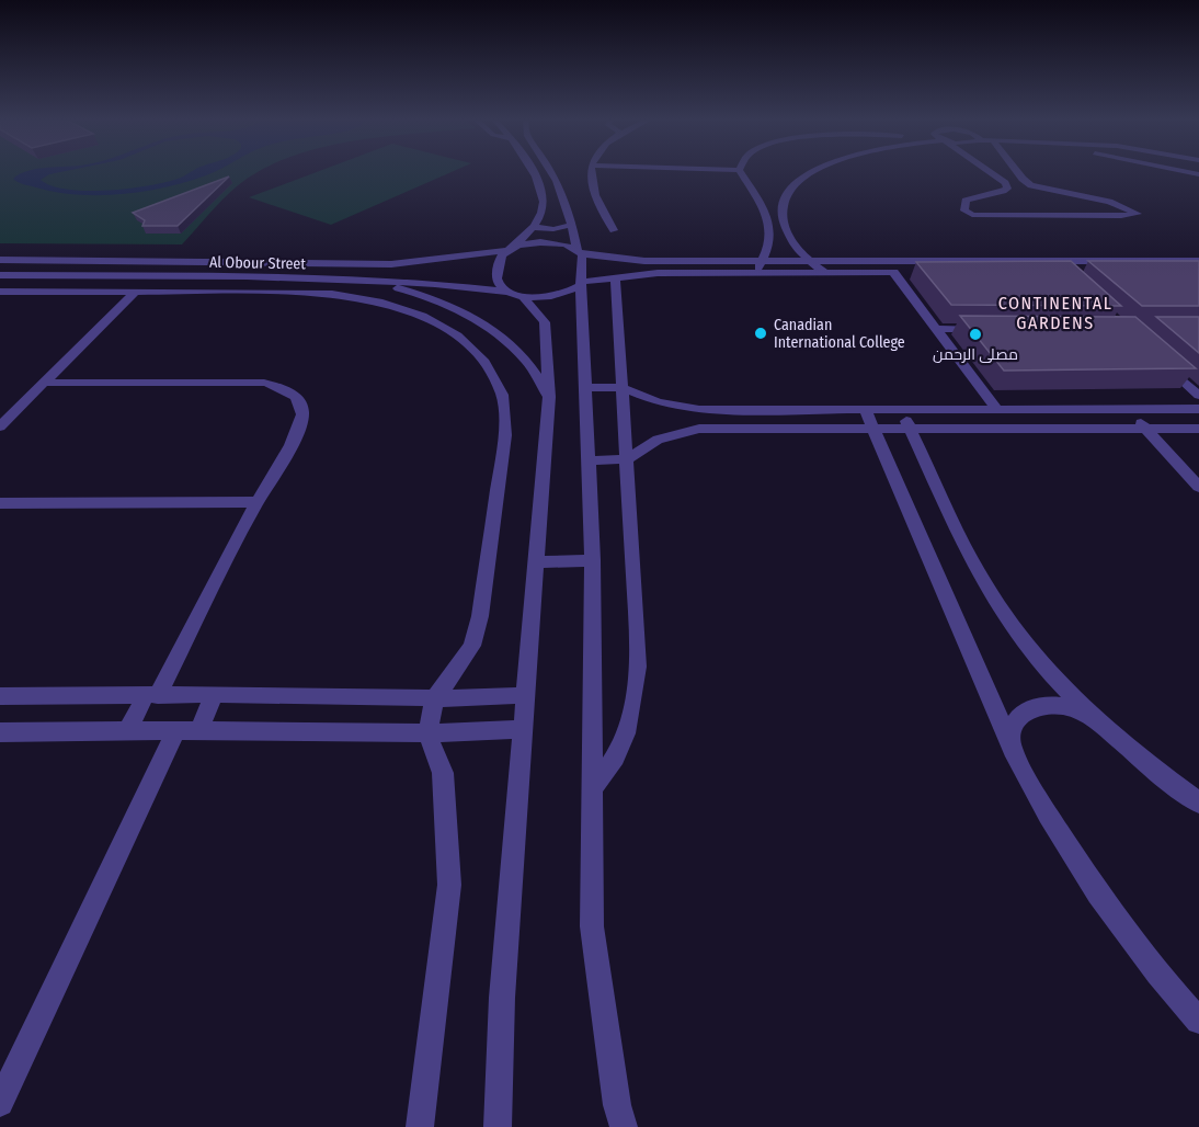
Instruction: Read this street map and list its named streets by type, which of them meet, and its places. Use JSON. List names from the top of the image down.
{
  "streets": {
    "street": ["Al Obour Street"]
  },
  "districts": ["CONTINENTAL GARDENS"],
  "places": ["Canadian International College", "مصلى الرحمن"]
}
